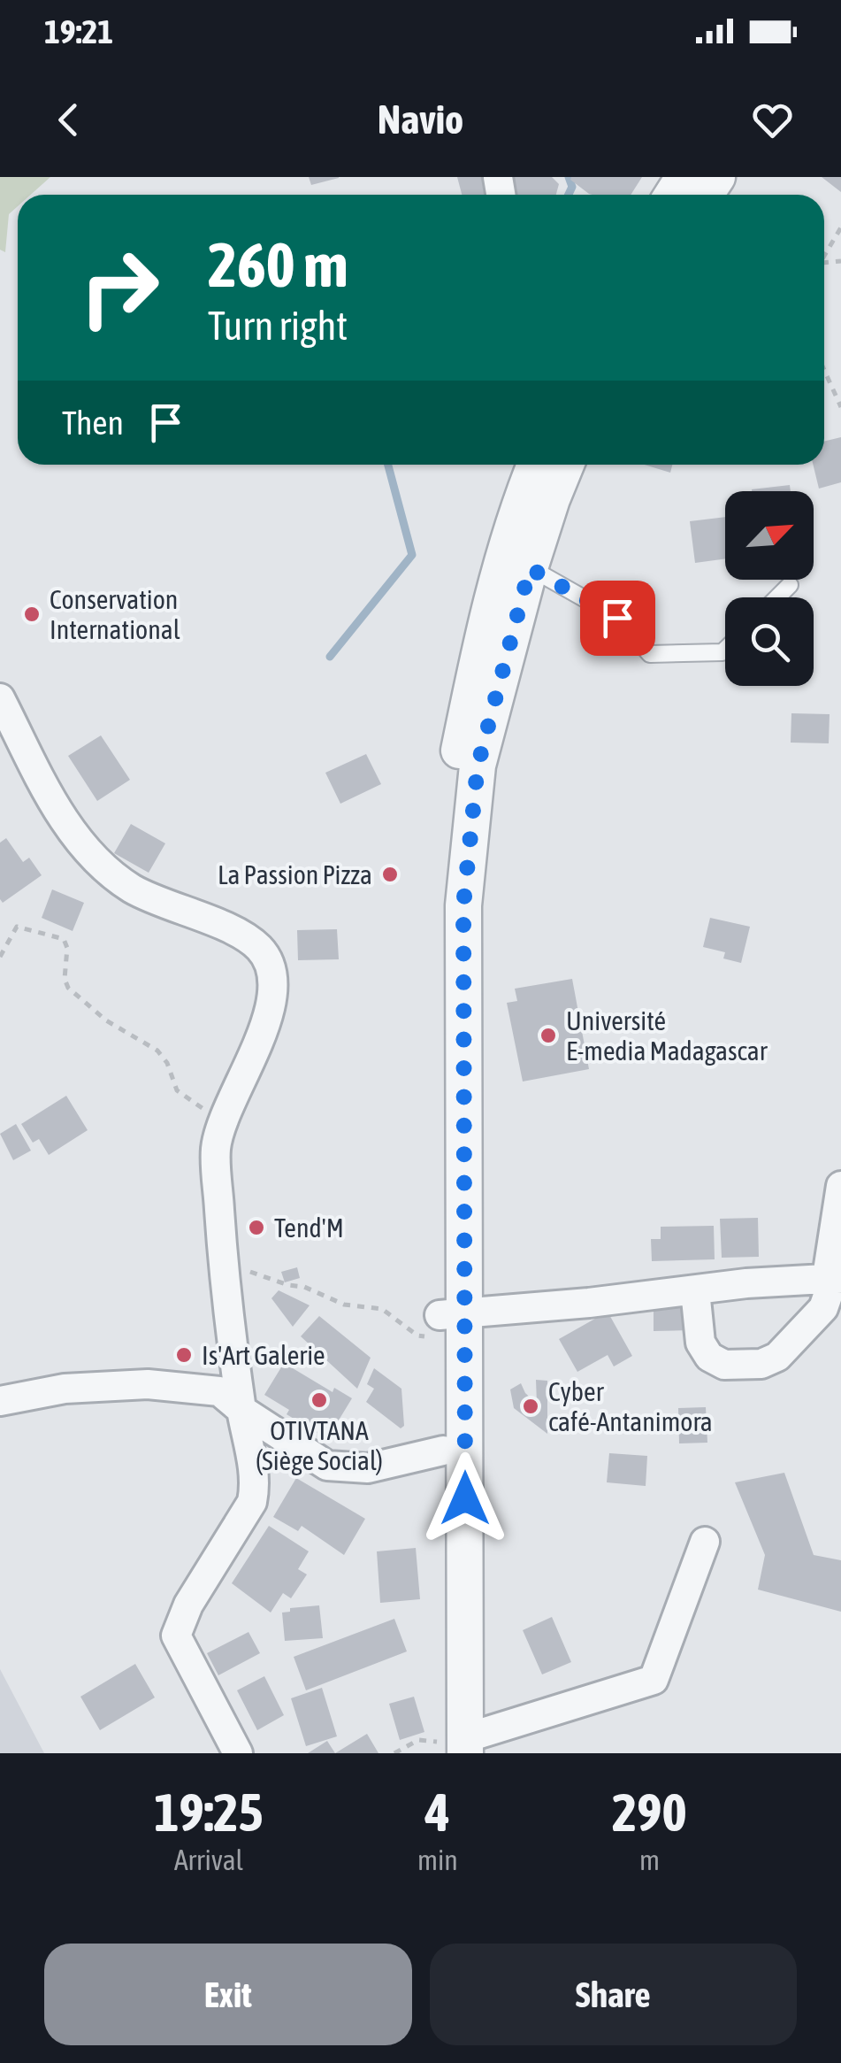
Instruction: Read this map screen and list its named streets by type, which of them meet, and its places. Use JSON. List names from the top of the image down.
{
  "places": [
    "Conservation International",
    "La Passion Pizza",
    "Université E-media Madagascar",
    "Tend'M",
    "Is'Art Galerie",
    "OTIVTANA (Siège Social)",
    "Cyber café-Antanimora"
  ],
  "north": "top right",
  "page": {
    "status": "19:21",
    "header": "Navio",
    "turn": ["260 m", "Turn right"],
    "then": "Then",
    "eta": [
      "19:25",
      "Arrival",
      "4",
      "min",
      "290",
      "m"
    ],
    "buttons": ["Exit", "Share"]
  }
}
